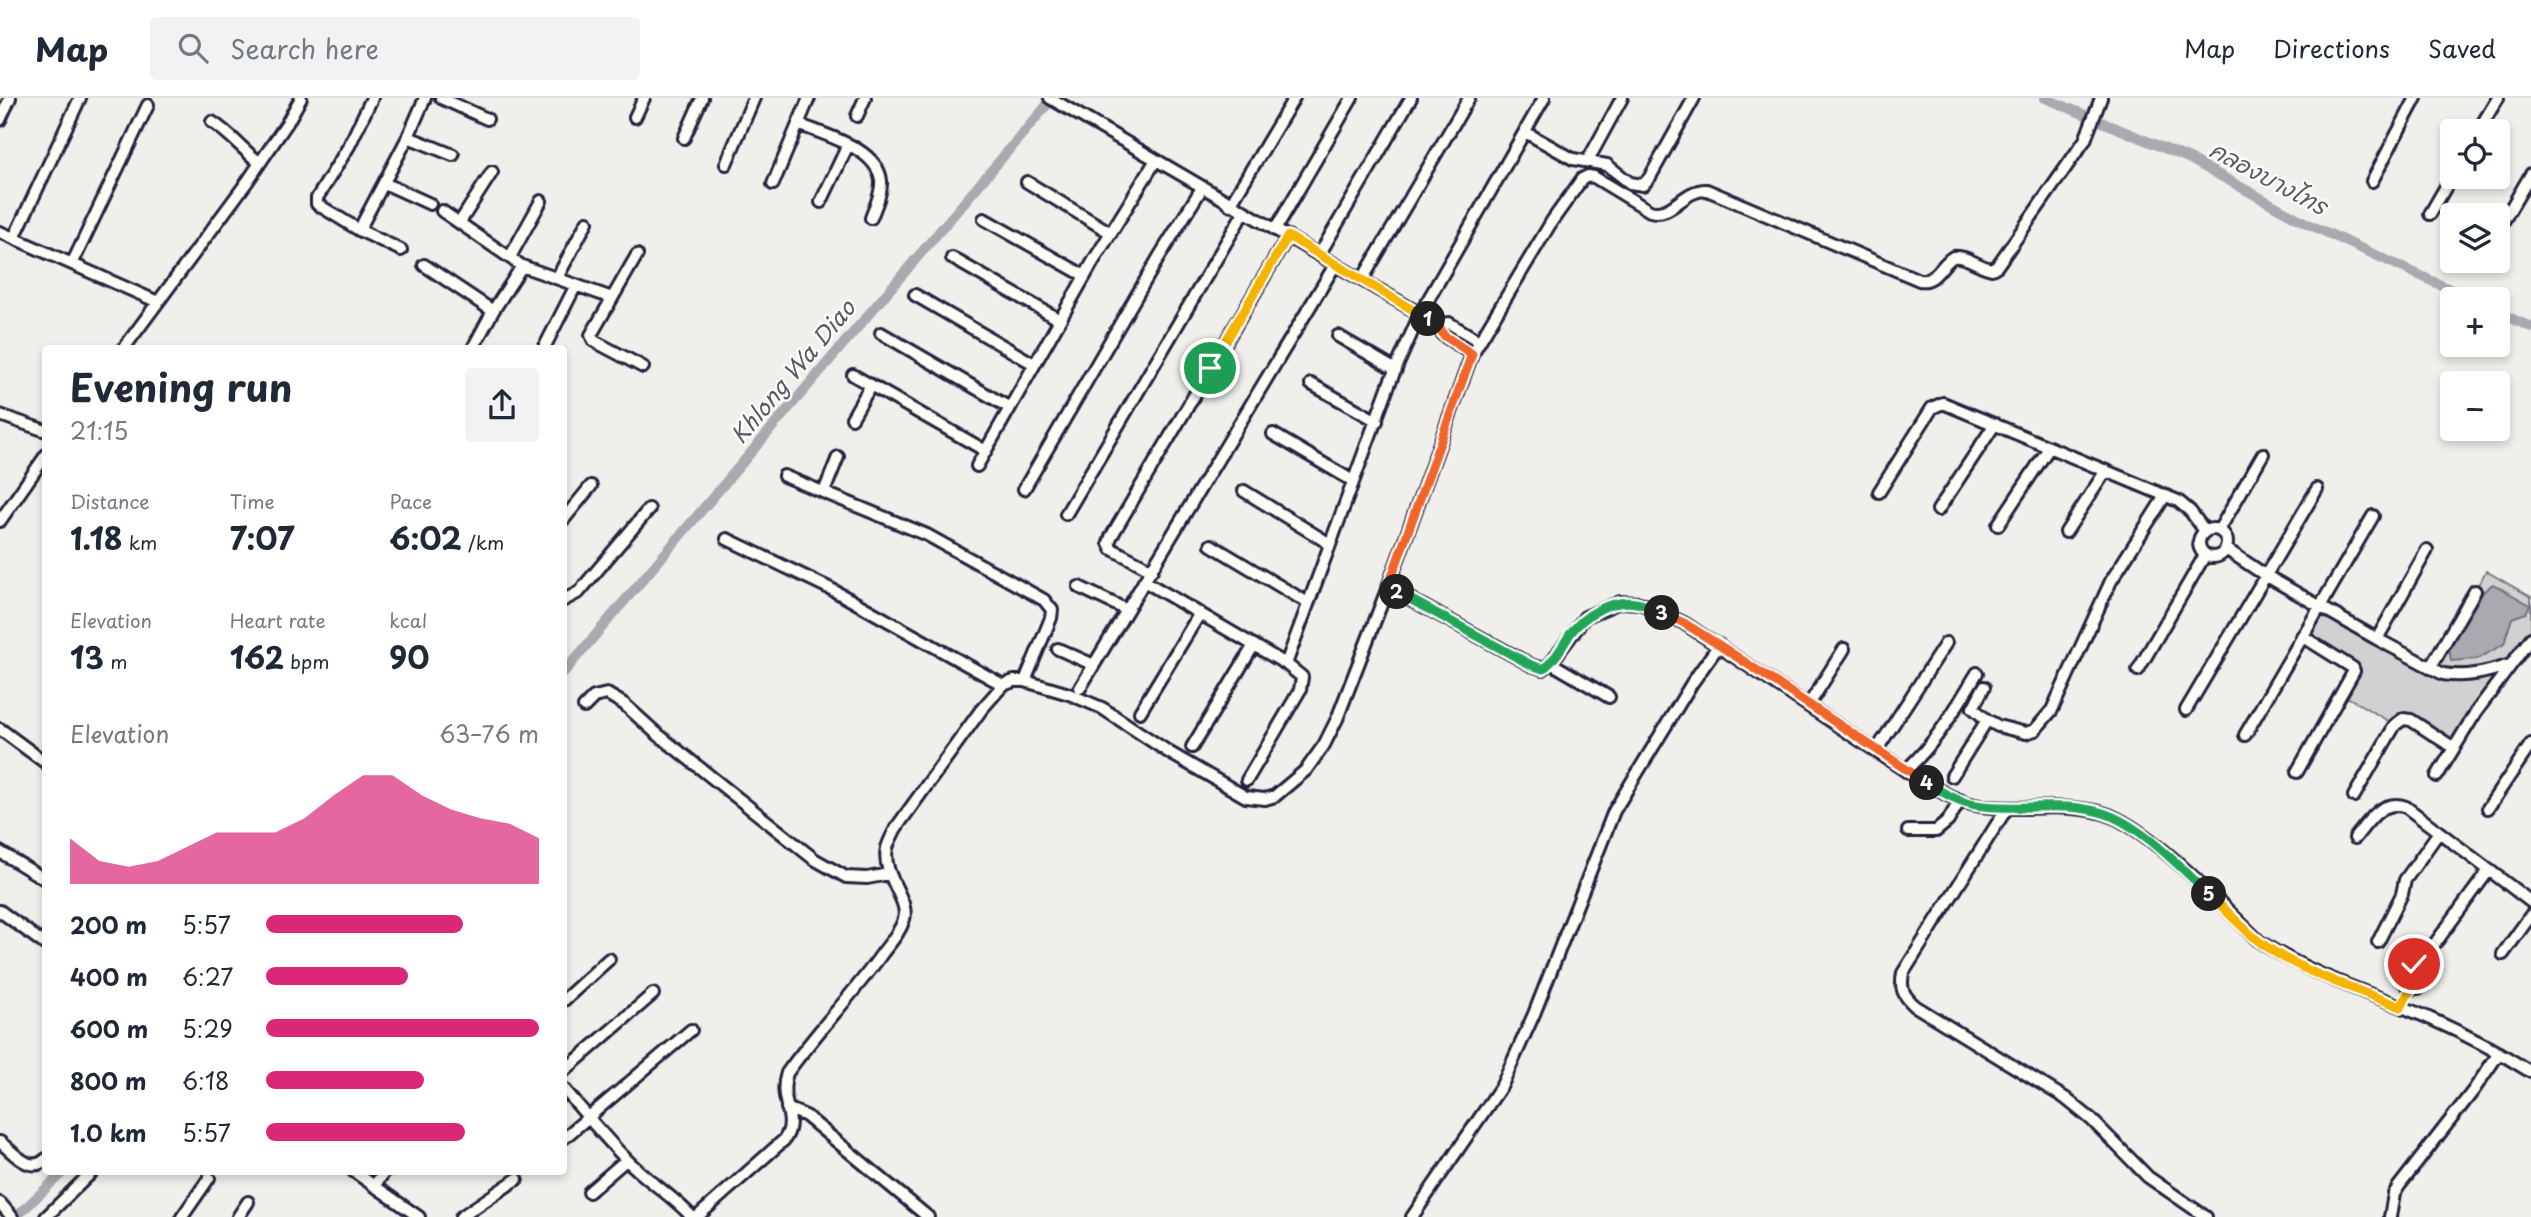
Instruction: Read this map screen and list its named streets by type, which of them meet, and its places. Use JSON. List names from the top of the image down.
{
  "water": ["คลองบางไทร", "Khlong Wa Diao"],
  "page": {
    "header": "Map",
    "search": "Search here",
    "nav": ["Map", "Directions", "Saved"],
    "map_buttons": ["+", "−"],
    "pins": [
      "1",
      "2",
      "3",
      "4",
      "5"
    ],
    "heading": ["Evening run", "21:15"],
    "stats": [
      ["Distance", "1.18 km"],
      ["Time", "7:07"],
      ["Pace", "6:02 /km"],
      ["Elevation", "13 m"],
      ["Heart rate", "162 bpm"],
      ["kcal", "90"]
    ],
    "chart": ["Elevation", "63–76 m"],
    "list": [
      {
        "name": "200 m",
        "note": "5:57"
      },
      {
        "name": "400 m",
        "note": "6:27"
      },
      {
        "name": "600 m",
        "note": "5:29"
      },
      {
        "name": "800 m",
        "note": "6:18"
      },
      {
        "name": "1.0 km",
        "note": "5:57"
      }
    ]
  }
}
